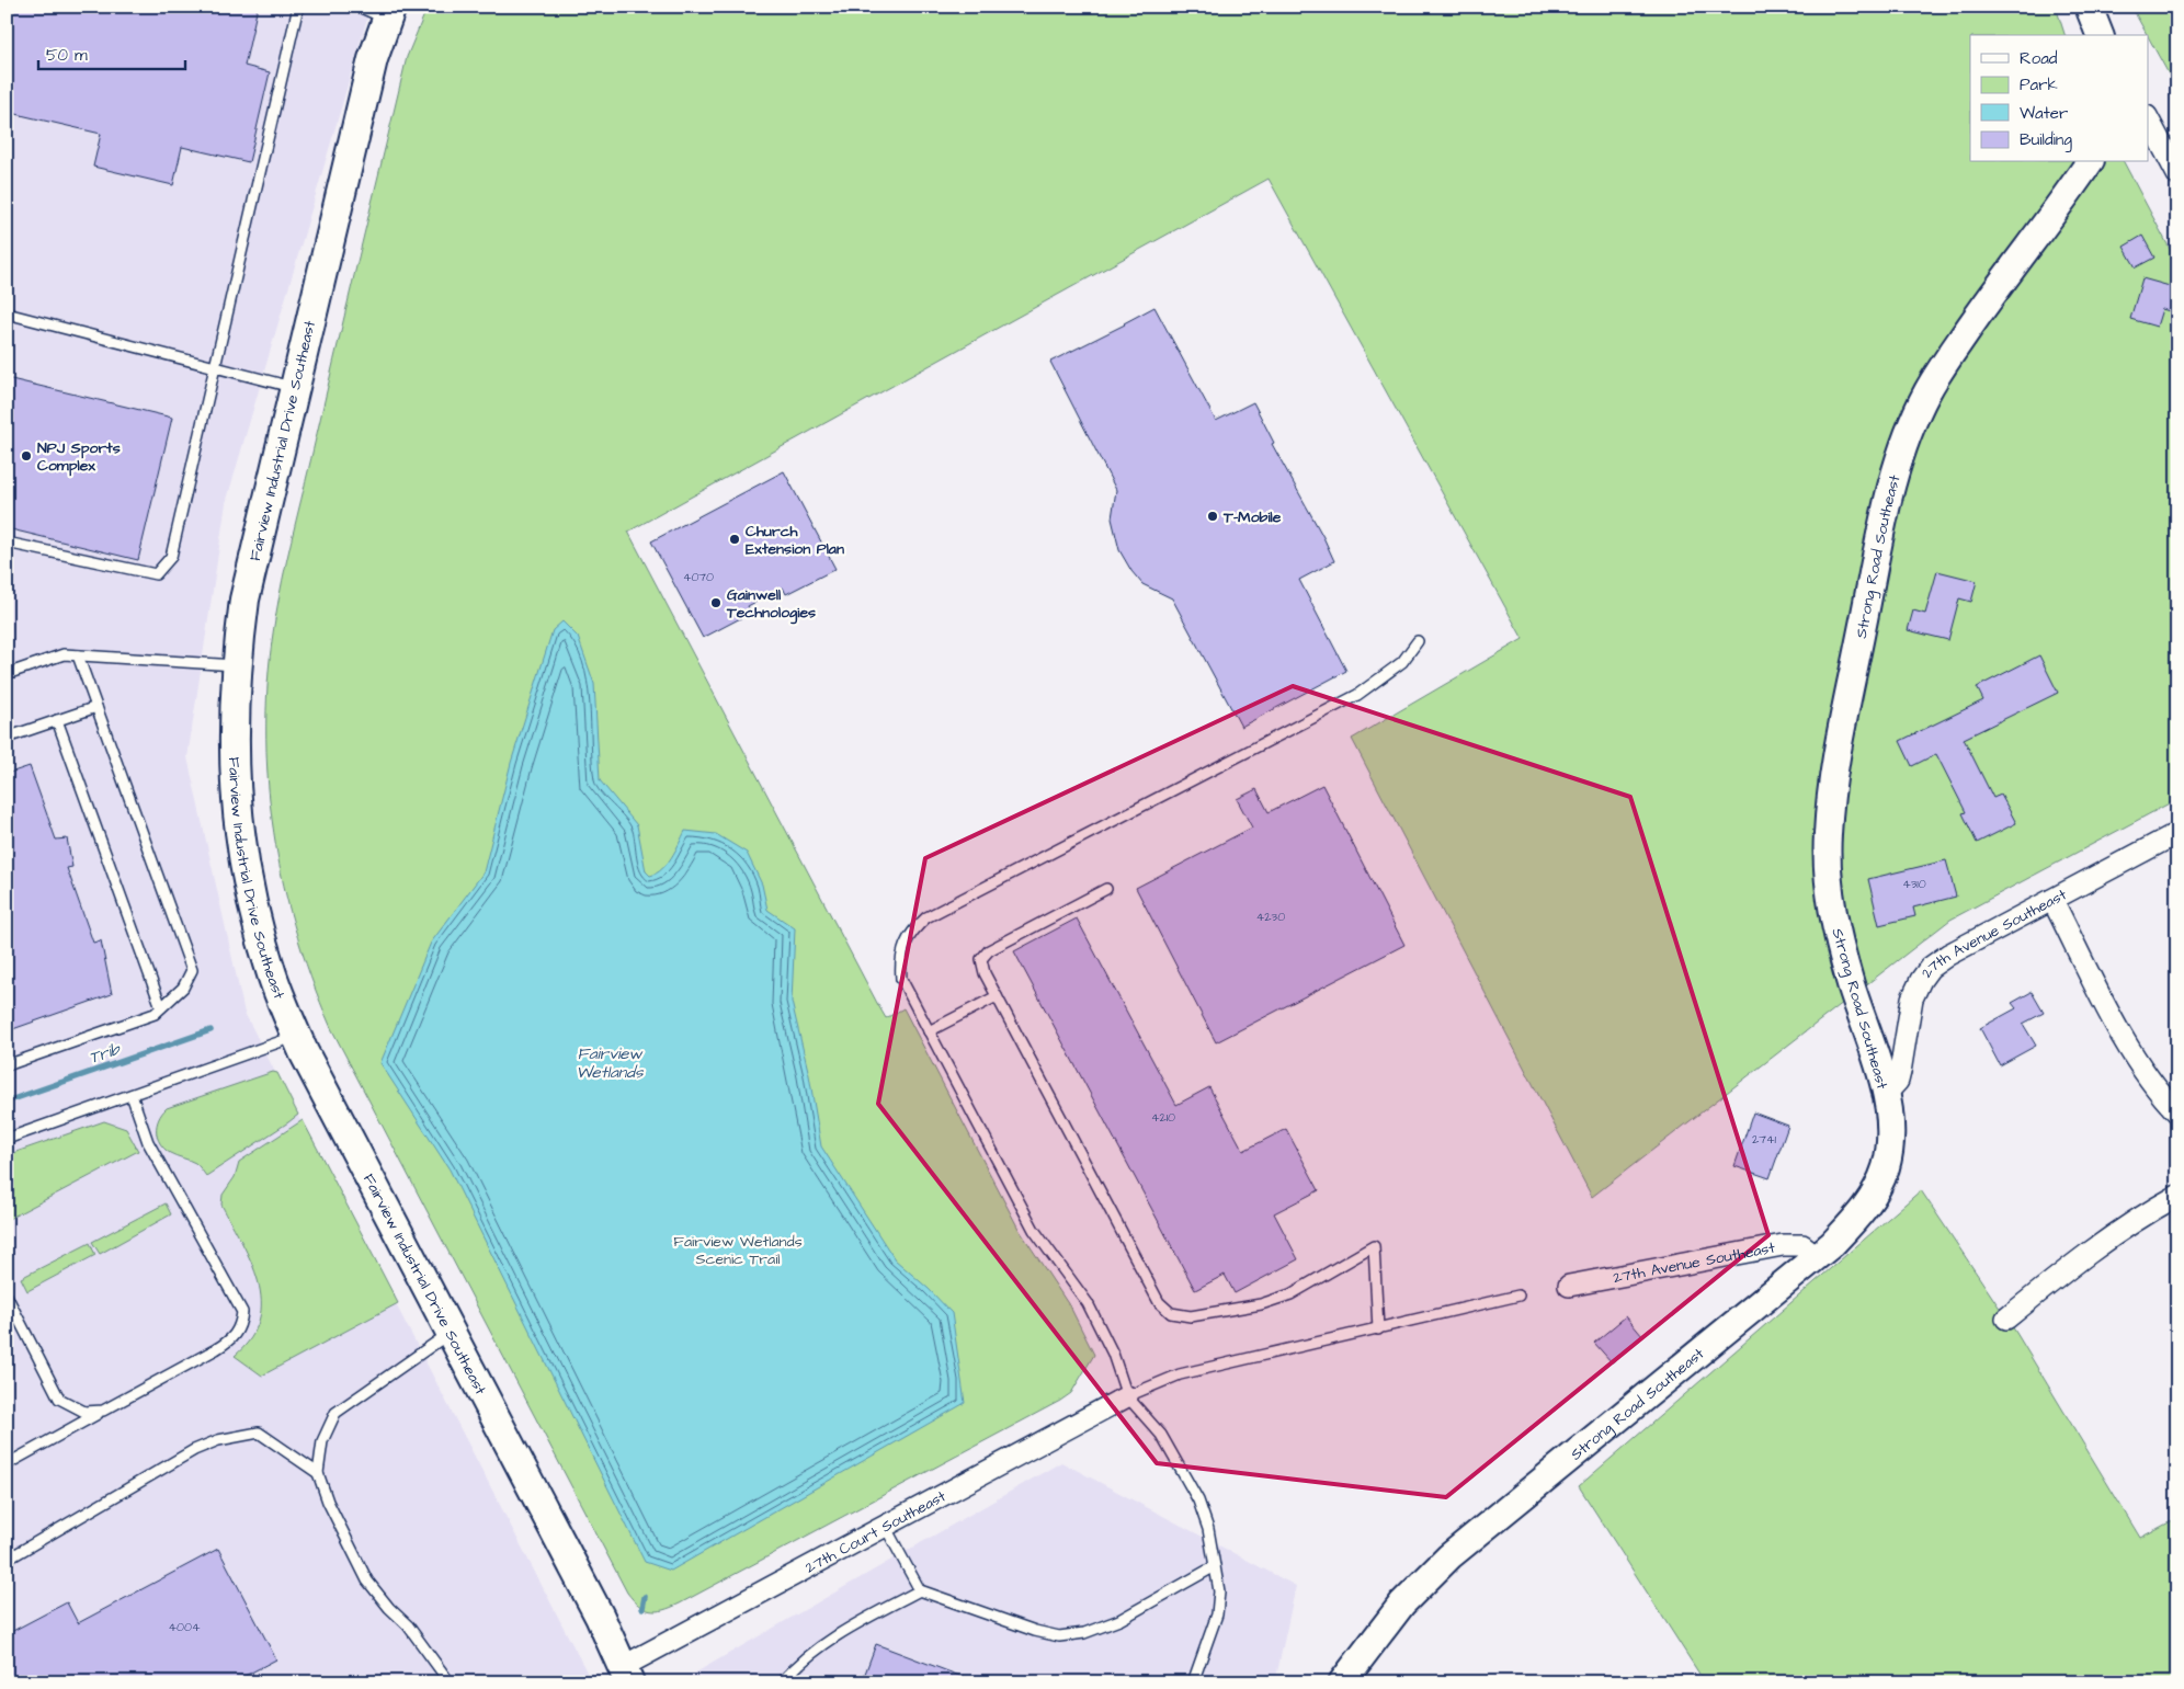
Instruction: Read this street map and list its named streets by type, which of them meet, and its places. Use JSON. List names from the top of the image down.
{
  "streets": {
    "main road": ["Fairview Industrial Drive Southeast"],
    "street": ["Strong Road Southeast", "27th Avenue Southeast", "27th Court Southeast"]
  },
  "crossings": [
    ["Fairview Industrial Drive Southeast", "27th Court Southeast"],
    ["Strong Road Southeast", "27th Avenue Southeast"]
  ],
  "water": ["Trib", "Fairview Wetlands"],
  "parks": ["Fairview Wetlands Scenic Trail"],
  "places": [
    "NPJ Sports Complex",
    "T-Mobile",
    "Church Extension Plan",
    "Gainwell Technologies"
  ],
  "house_numbers": [
    "4070",
    "4310",
    "4230",
    "4210",
    "2741",
    "4004"
  ],
  "legend": [
    "Road",
    "Park",
    "Water",
    "Building"
  ],
  "scale_bar": "50 m"
}
